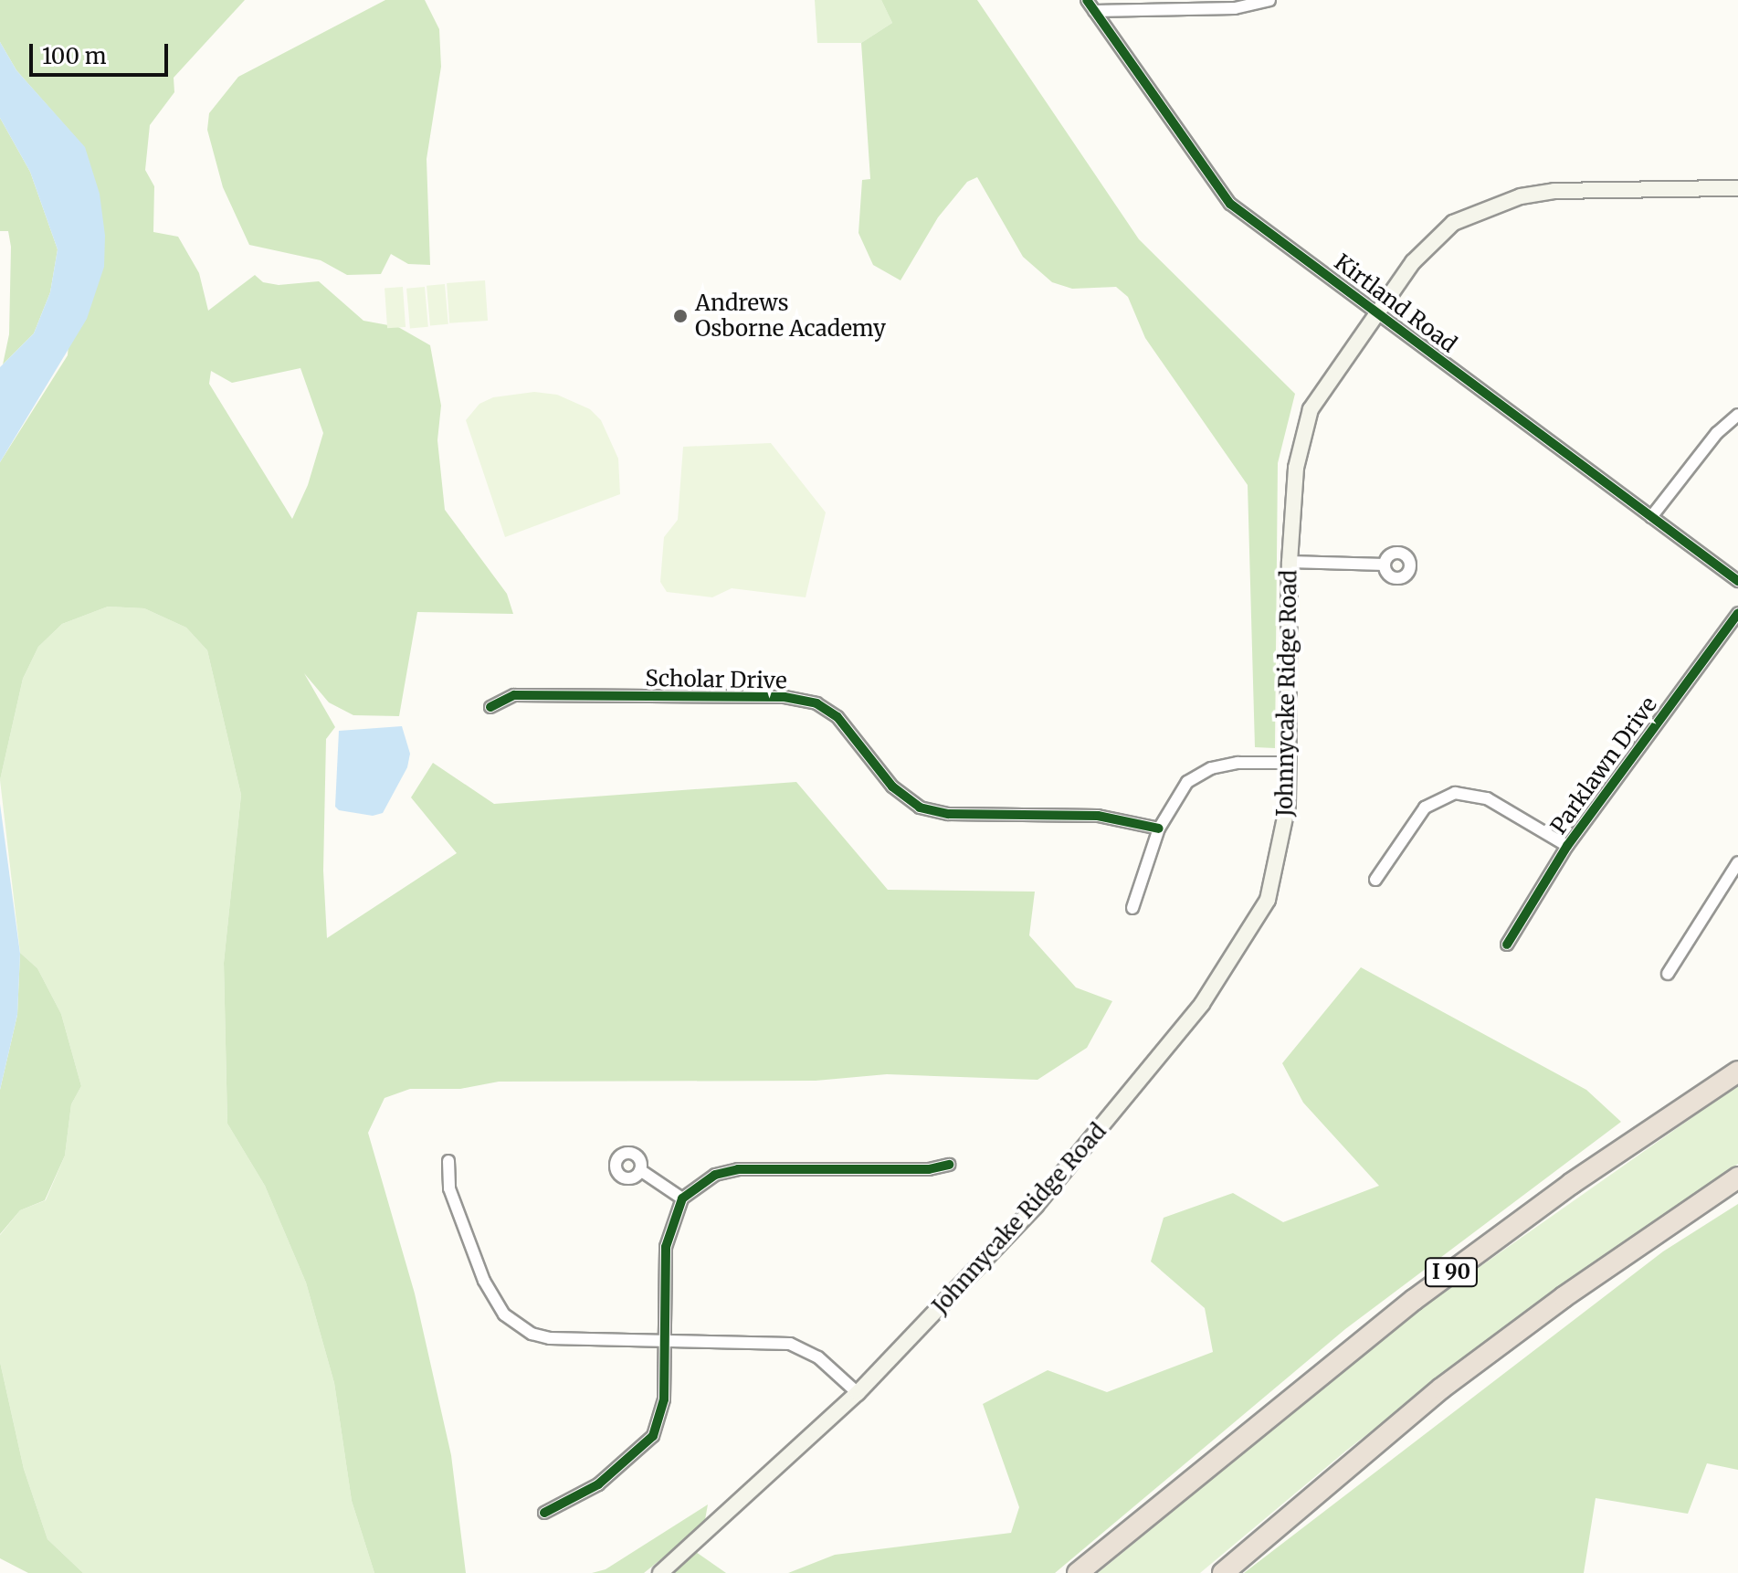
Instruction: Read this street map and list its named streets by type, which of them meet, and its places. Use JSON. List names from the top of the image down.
{
  "streets": {
    "highway": ["I 90"],
    "main road": ["Johnnycake Ridge Road"],
    "street": ["Kirtland Road", "Scholar Drive", "Parklawn Drive"]
  },
  "crossings": [
    ["Kirtland Road", "Johnnycake Ridge Road"]
  ],
  "places": ["Andrews Osborne Academy"],
  "scale_bar": "100 m"
}
